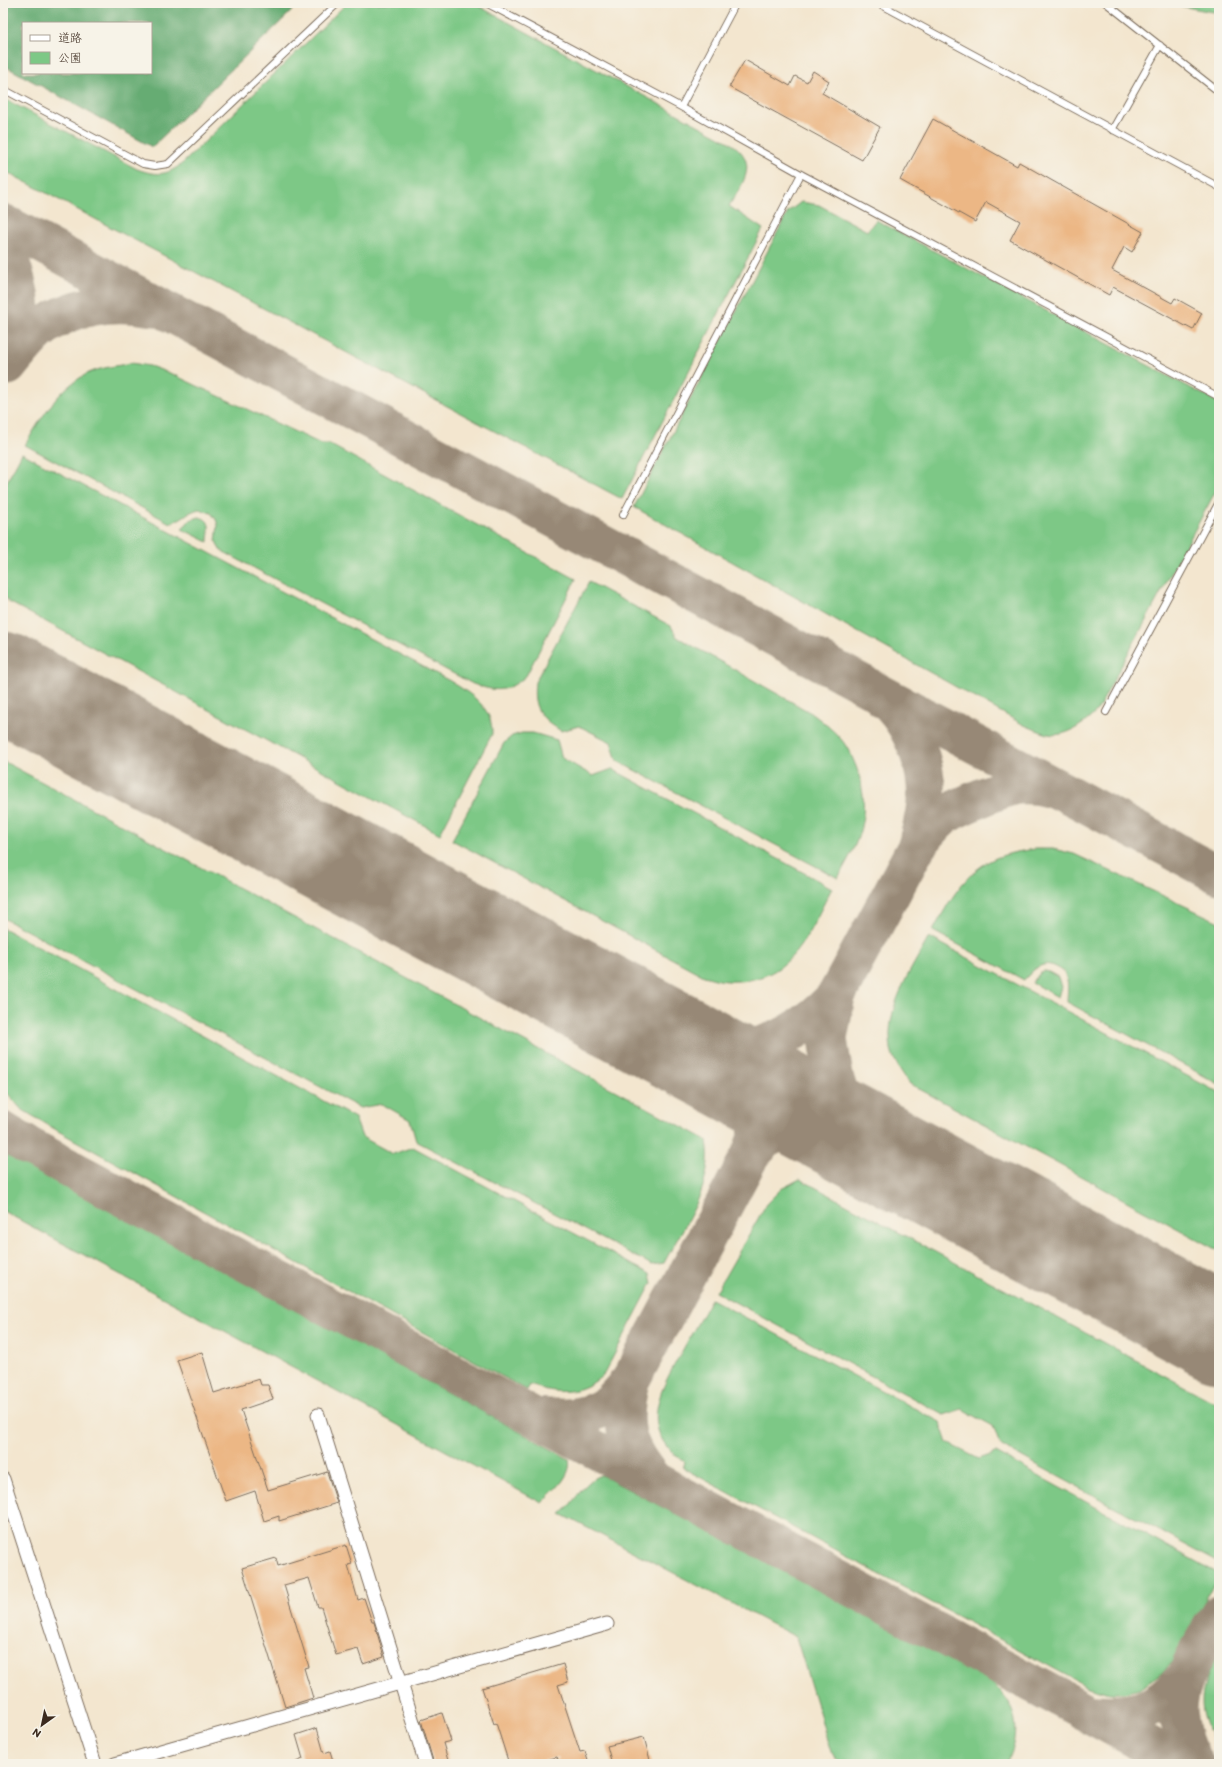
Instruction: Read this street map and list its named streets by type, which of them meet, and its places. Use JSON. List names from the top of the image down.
{
  "legend": ["道路", "公園"],
  "north": "bottom left"
}
